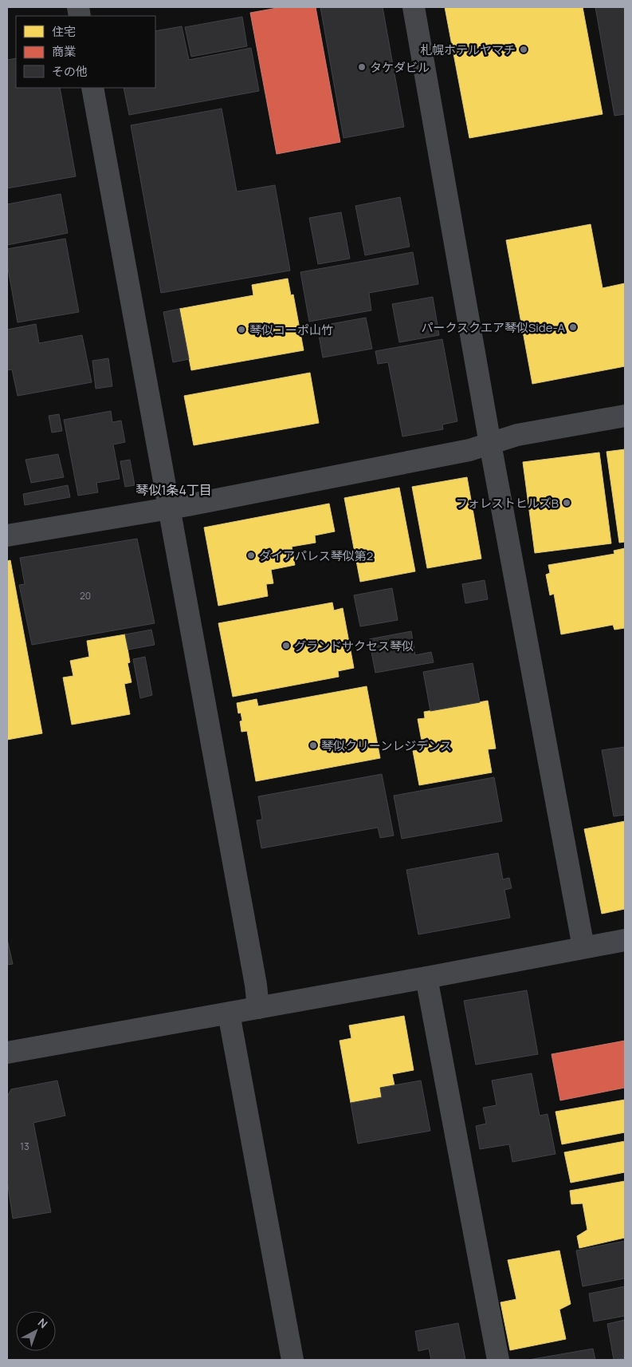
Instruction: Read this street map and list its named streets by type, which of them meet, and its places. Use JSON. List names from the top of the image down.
{
  "districts": ["琴似1条4丁目"],
  "places": [
    "札幌ホテルヤマチ",
    "タケダビル",
    "パークスクエア琴似Side-A",
    "琴似コーポ山竹",
    "フォレストヒルズB",
    "ダイアパレス琴似第2",
    "グランドサクセス琴似",
    "琴似クリーンレジデンス"
  ],
  "house_numbers": ["20", "13"],
  "legend": ["住宅", "商業", "その他"],
  "north": "top right"
}
